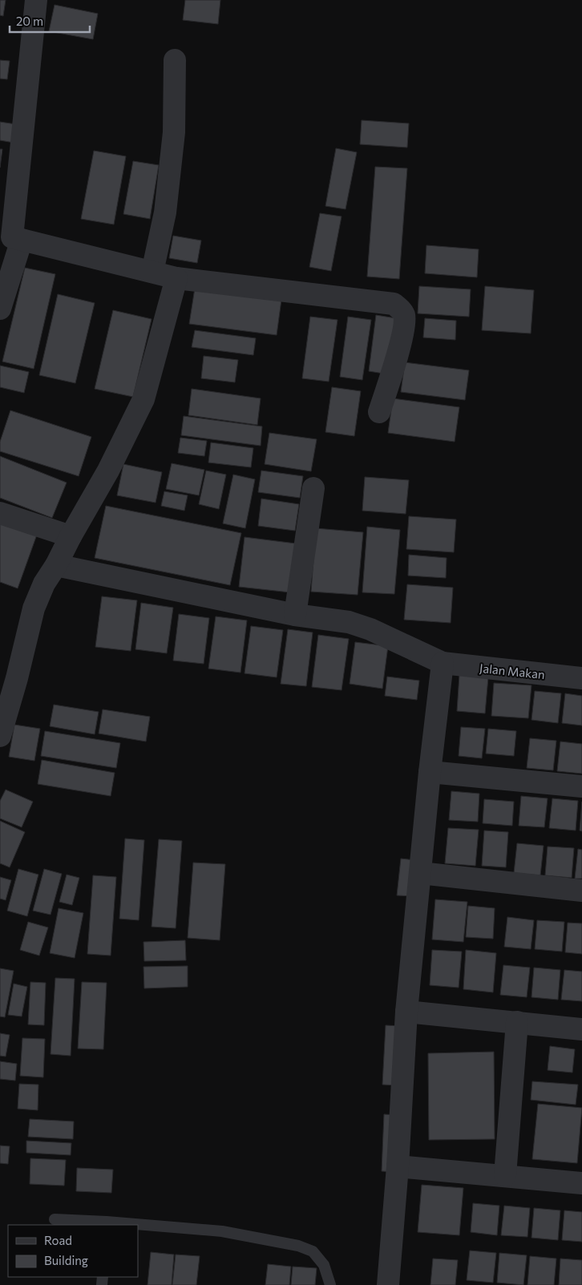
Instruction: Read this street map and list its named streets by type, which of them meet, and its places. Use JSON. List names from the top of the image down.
{
  "streets": {
    "street": ["Jalan Makan"]
  },
  "legend": ["Road", "Building"],
  "scale_bar": "20 m"
}
